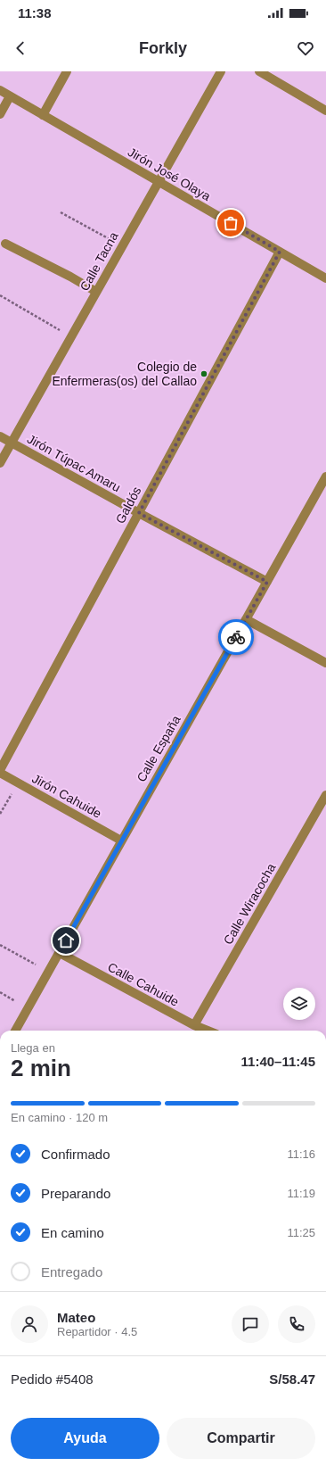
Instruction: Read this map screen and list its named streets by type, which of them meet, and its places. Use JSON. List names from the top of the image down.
{
  "streets": {
    "street": [
      "Jirón José Olaya",
      "Calle Tacna",
      "Jirón Túpac Amaru",
      "Galdós",
      "Calle España",
      "Jirón Cahuide",
      "Calle Wiracocha",
      "Calle Cahuide"
    ]
  },
  "crossings": [
    ["Jirón José Olaya", "Calle Tacna"],
    ["Jirón José Olaya", "Galdós"],
    ["Calle Tacna", "Jirón Túpac Amaru"],
    ["Jirón Túpac Amaru", "Galdós"],
    ["Jirón Túpac Amaru", "Calle España"],
    ["Calle España", "Jirón Cahuide"],
    ["Calle España", "Calle Cahuide"],
    ["Calle Wiracocha", "Calle Cahuide"]
  ],
  "places": ["Colegio de Enfermeras(os) del Callao"],
  "page": {
    "status": "11:38",
    "header": "Forkly",
    "heading": ["2 min", "Llega en", "11:40–11:45"],
    "panel": [
      "Mateo",
      "Repartidor · 4.5",
      "Pedido #5408",
      "S/58.47"
    ],
    "bar": "En camino · 120 m",
    "list": [
      ["Confirmado", "11:16"],
      ["Preparando", "11:19"],
      ["En camino", "11:25"],
      "Entregado"
    ],
    "buttons": ["Ayuda", "Compartir"]
  }
}
